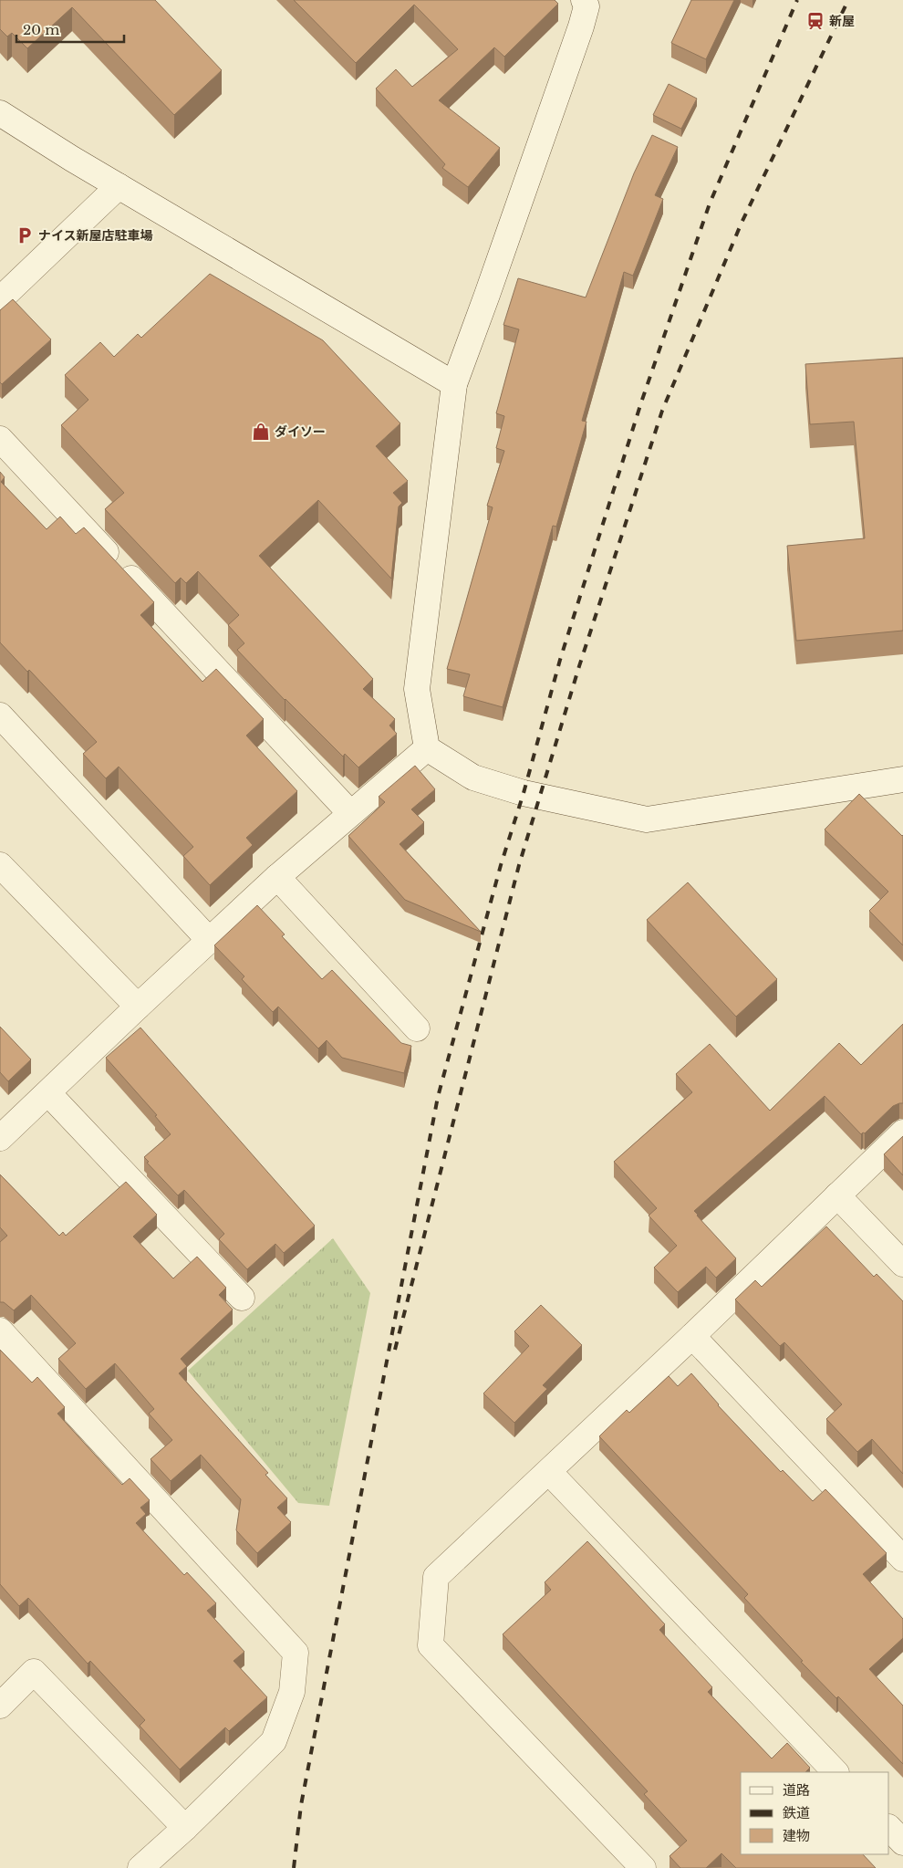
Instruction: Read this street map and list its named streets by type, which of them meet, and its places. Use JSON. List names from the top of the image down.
{
  "places": {
    "station": ["新屋"],
    "parking": ["ナイス新屋店駐車場"],
    "shop": ["ダイソー"]
  },
  "legend": ["道路", "鉄道", "建物"],
  "scale_bar": "20 m"
}
